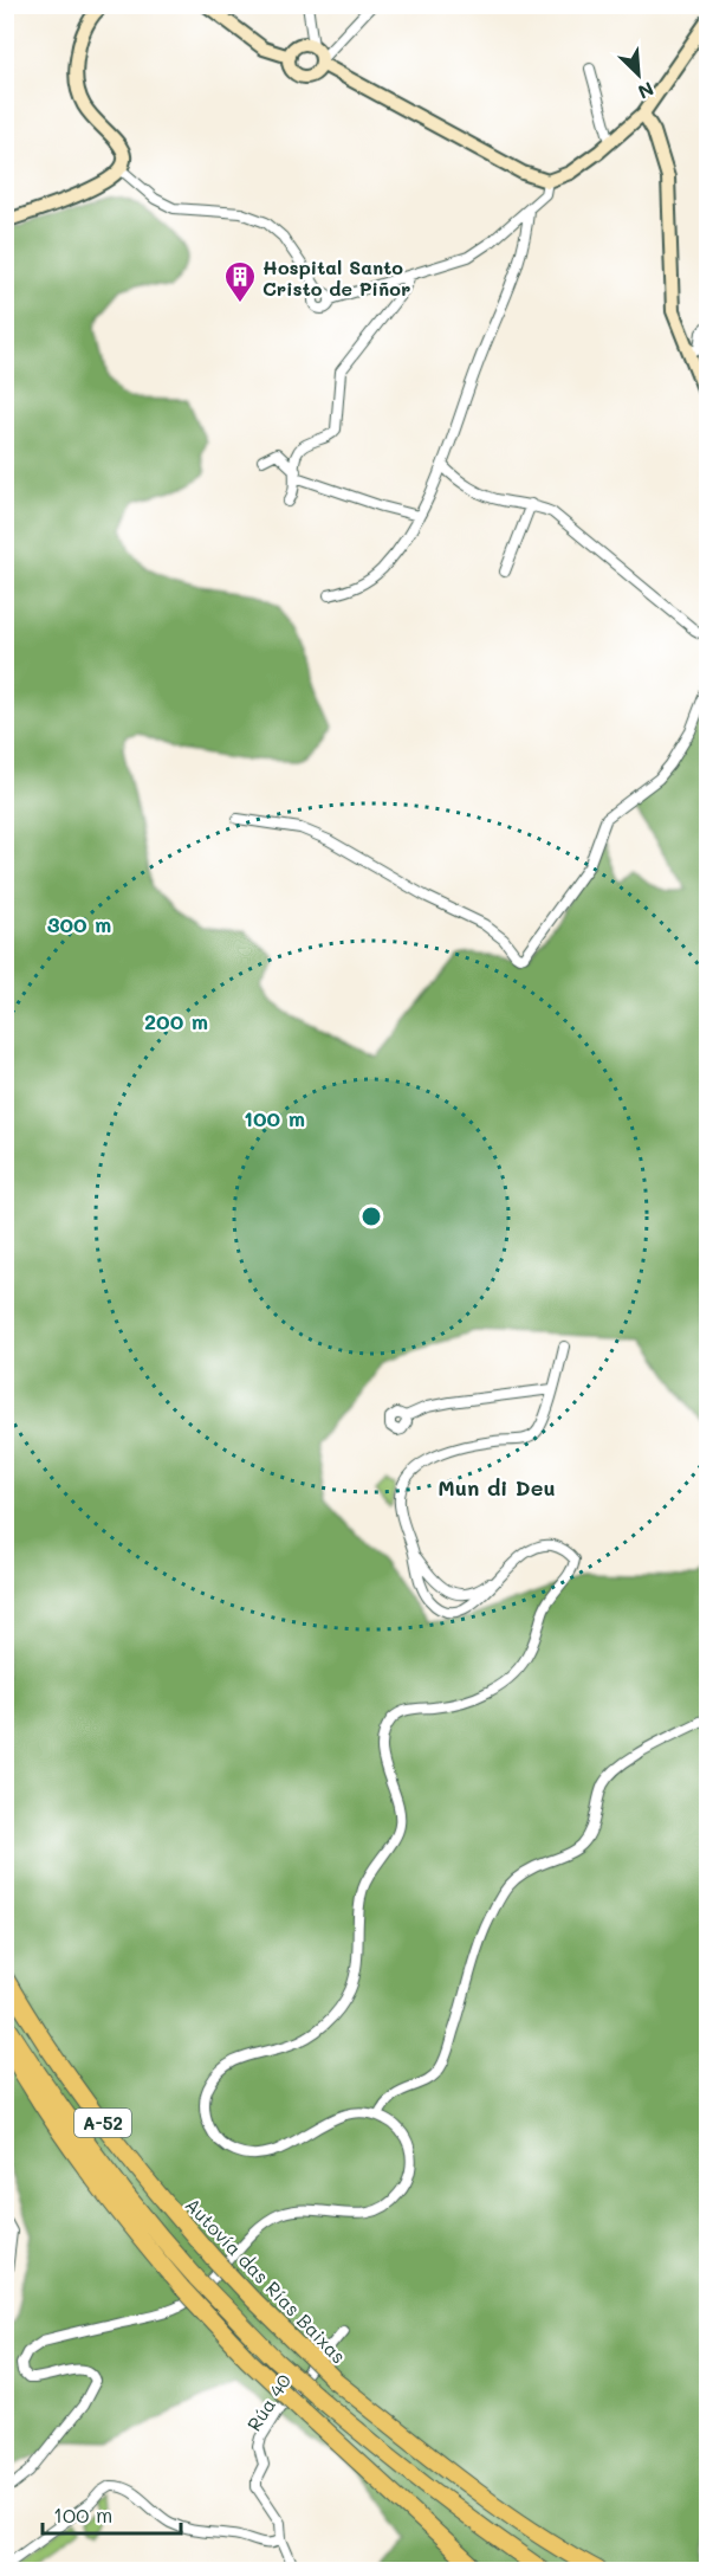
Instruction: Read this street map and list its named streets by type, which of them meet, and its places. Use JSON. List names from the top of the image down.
{
  "streets": {
    "highway": ["A-52", "Autovía das Rías Baixas"],
    "street": ["Rúa 40"]
  },
  "districts": ["Mun di Deu"],
  "places": {
    "building": ["Hospital Santo Cristo de Piñor"]
  },
  "scale_bar": "100 m",
  "north": "bottom right",
  "rings": ["300 m", "200 m", "100 m"]
}
